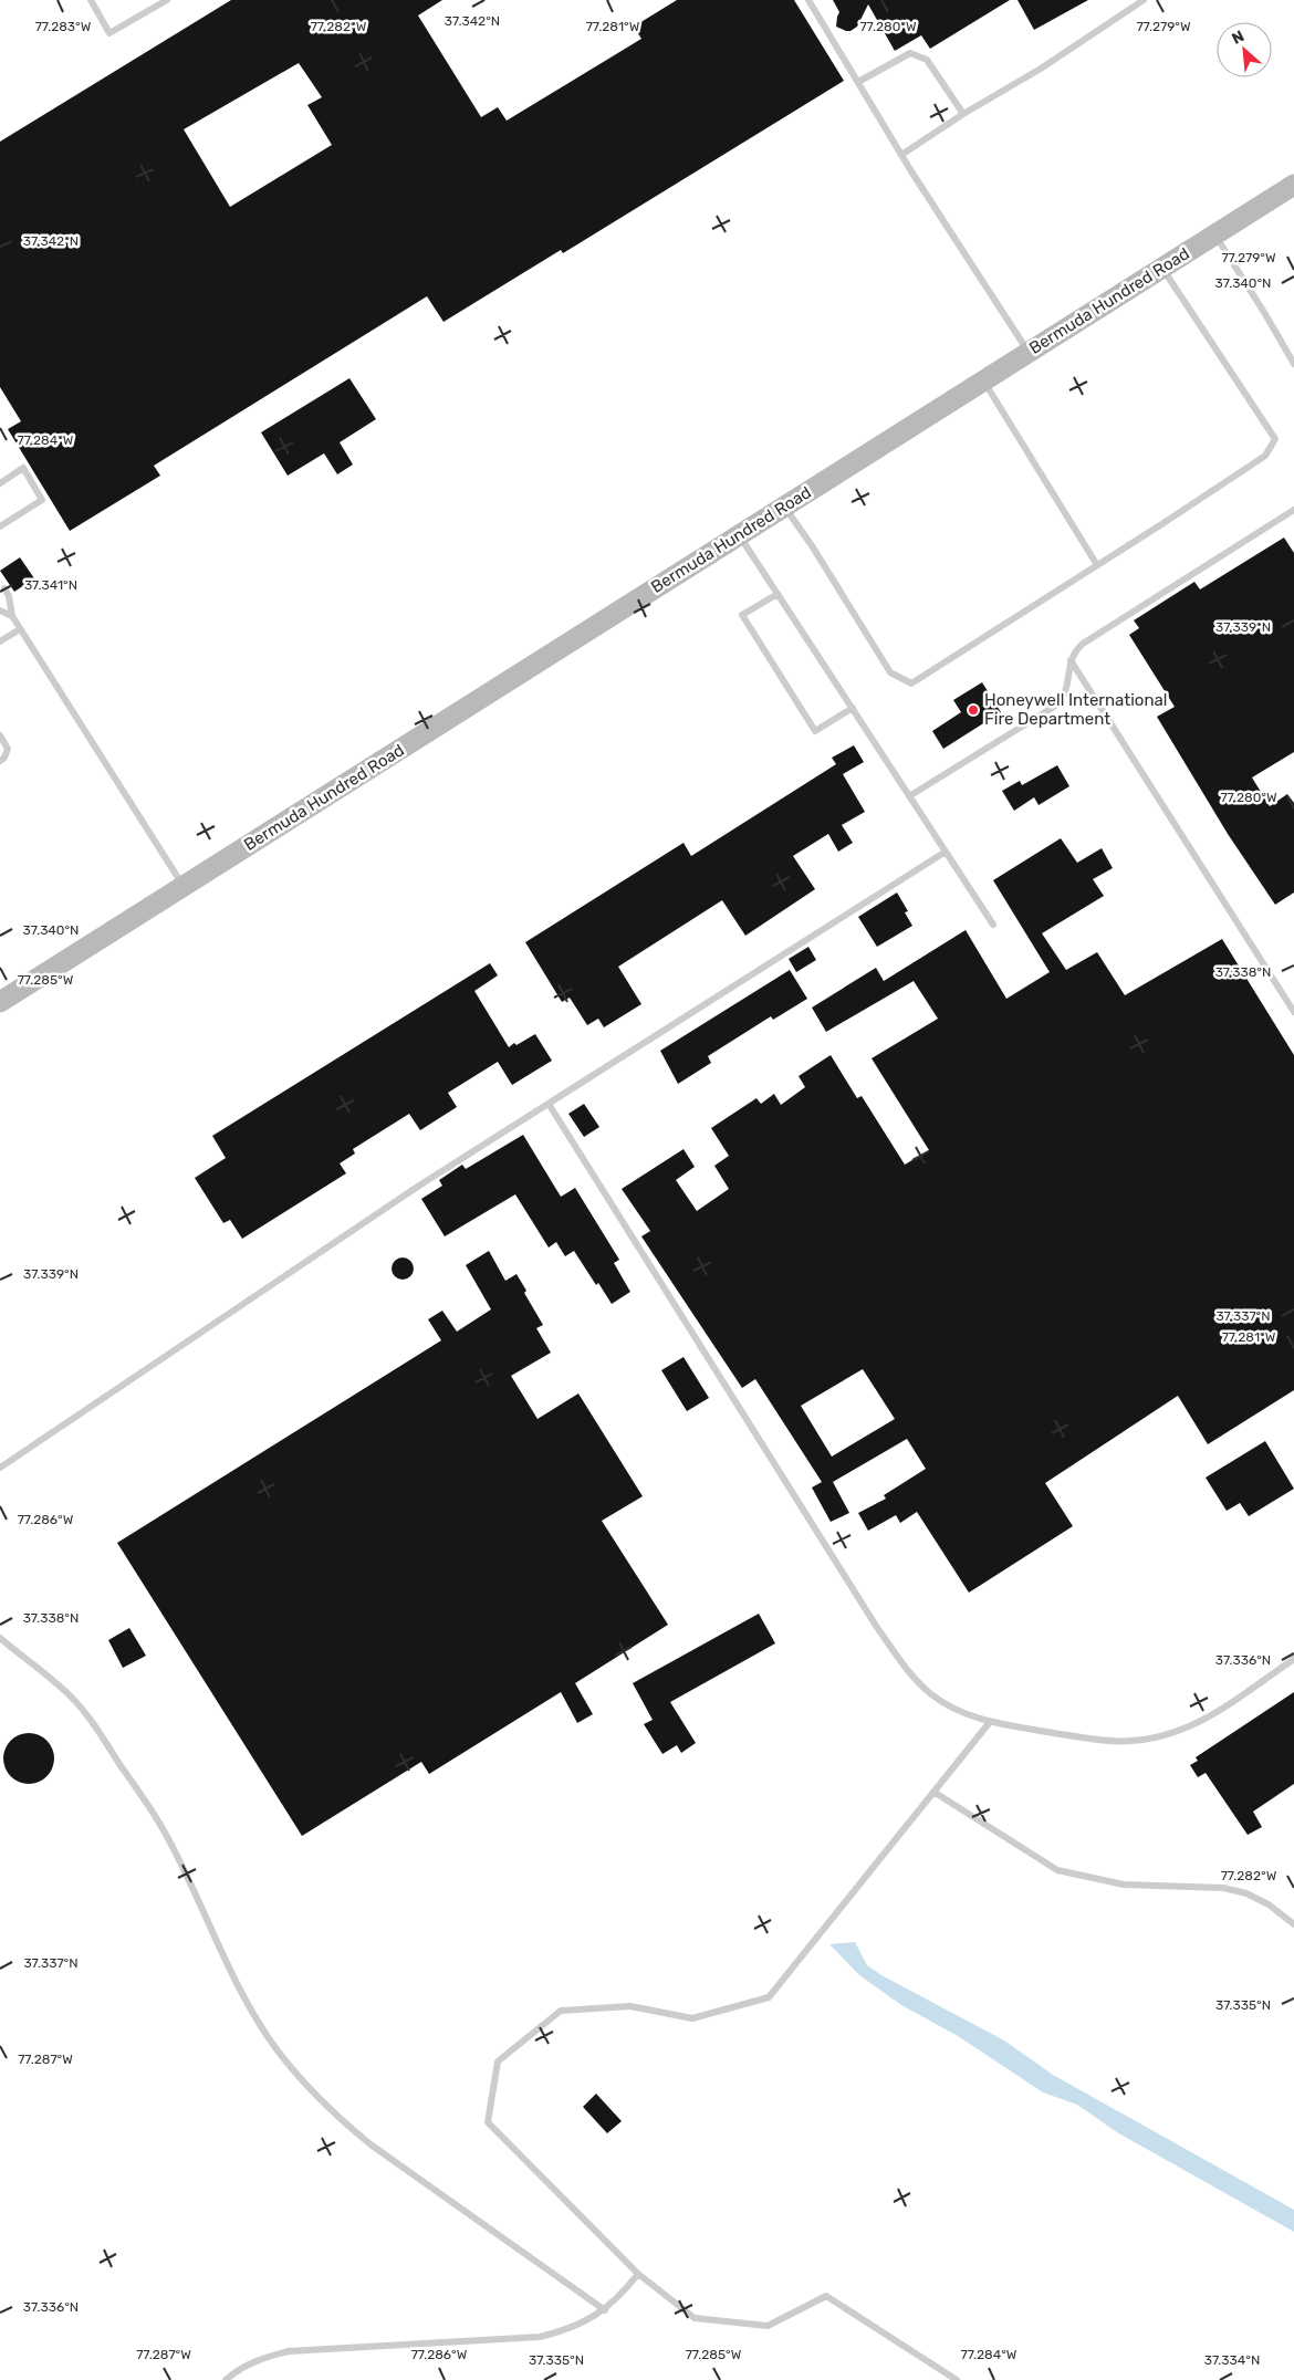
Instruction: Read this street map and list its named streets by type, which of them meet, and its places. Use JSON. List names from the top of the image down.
{
  "streets": {
    "street": ["Bermuda Hundred Road"]
  },
  "places": ["Honeywell International Fire Department"],
  "north": "top left",
  "coordinates": [
    "37.342°N",
    "77.283°W",
    "77.282°W",
    "77.281°W",
    "77.280°W",
    "77.279°W",
    "37.340°N",
    "77.284°W",
    "37.341°N",
    "37.339°N",
    "37.338°N",
    "77.285°W",
    "37.337°N",
    "77.286°W",
    "37.336°N",
    "37.335°N",
    "77.287°W",
    "37.334°N"
  ]
}
